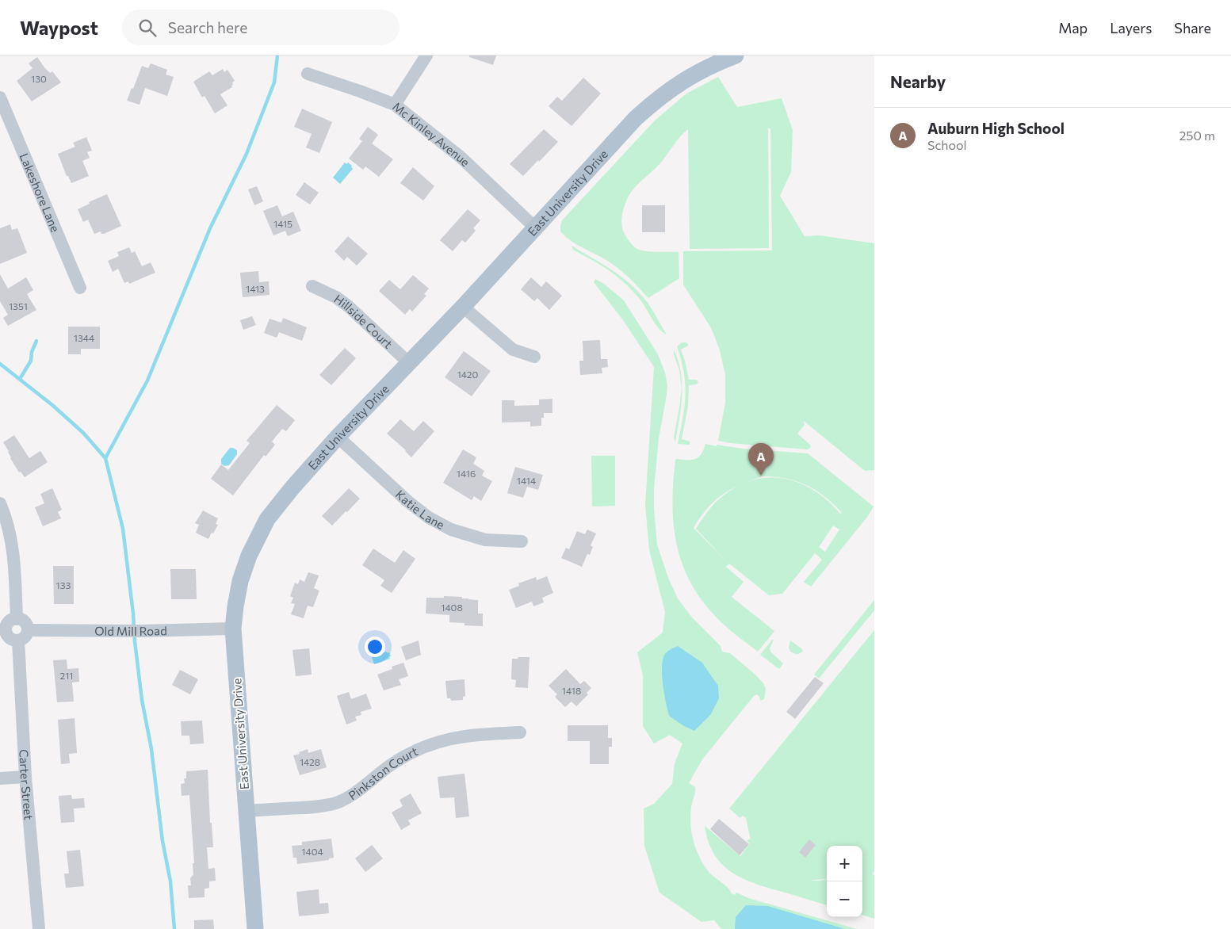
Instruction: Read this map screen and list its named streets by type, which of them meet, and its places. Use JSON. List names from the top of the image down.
{
  "streets": {
    "main road": ["East University Drive"],
    "street": [
      "Mc Kinley Avenue",
      "Lakeshore Lane",
      "Hillside Court",
      "Katie Lane",
      "Old Mill Road",
      "Pinkston Court",
      "Carter Street"
    ]
  },
  "crossings": [
    ["Mc Kinley Avenue", "East University Drive"],
    ["East University Drive", "Hillside Court"],
    ["East University Drive", "Katie Lane"],
    ["East University Drive", "Old Mill Road"],
    ["East University Drive", "Pinkston Court"],
    ["Old Mill Road", "Carter Street"]
  ],
  "house_numbers": [
    "130",
    "1415",
    "1413",
    "1351",
    "1344",
    "1420",
    "1416",
    "1414",
    "133",
    "1408",
    "211",
    "1418",
    "1428",
    "1404"
  ],
  "page": {
    "header": "Waypost",
    "search": "Search here",
    "nav": ["Map", "Layers", "Share"],
    "heading": "Nearby",
    "list": [
      {
        "mark": "A",
        "name": "Auburn High School",
        "note": "School",
        "value": "250 m"
      }
    ],
    "pins": "A",
    "map_buttons": ["+", "−"]
  }
}
